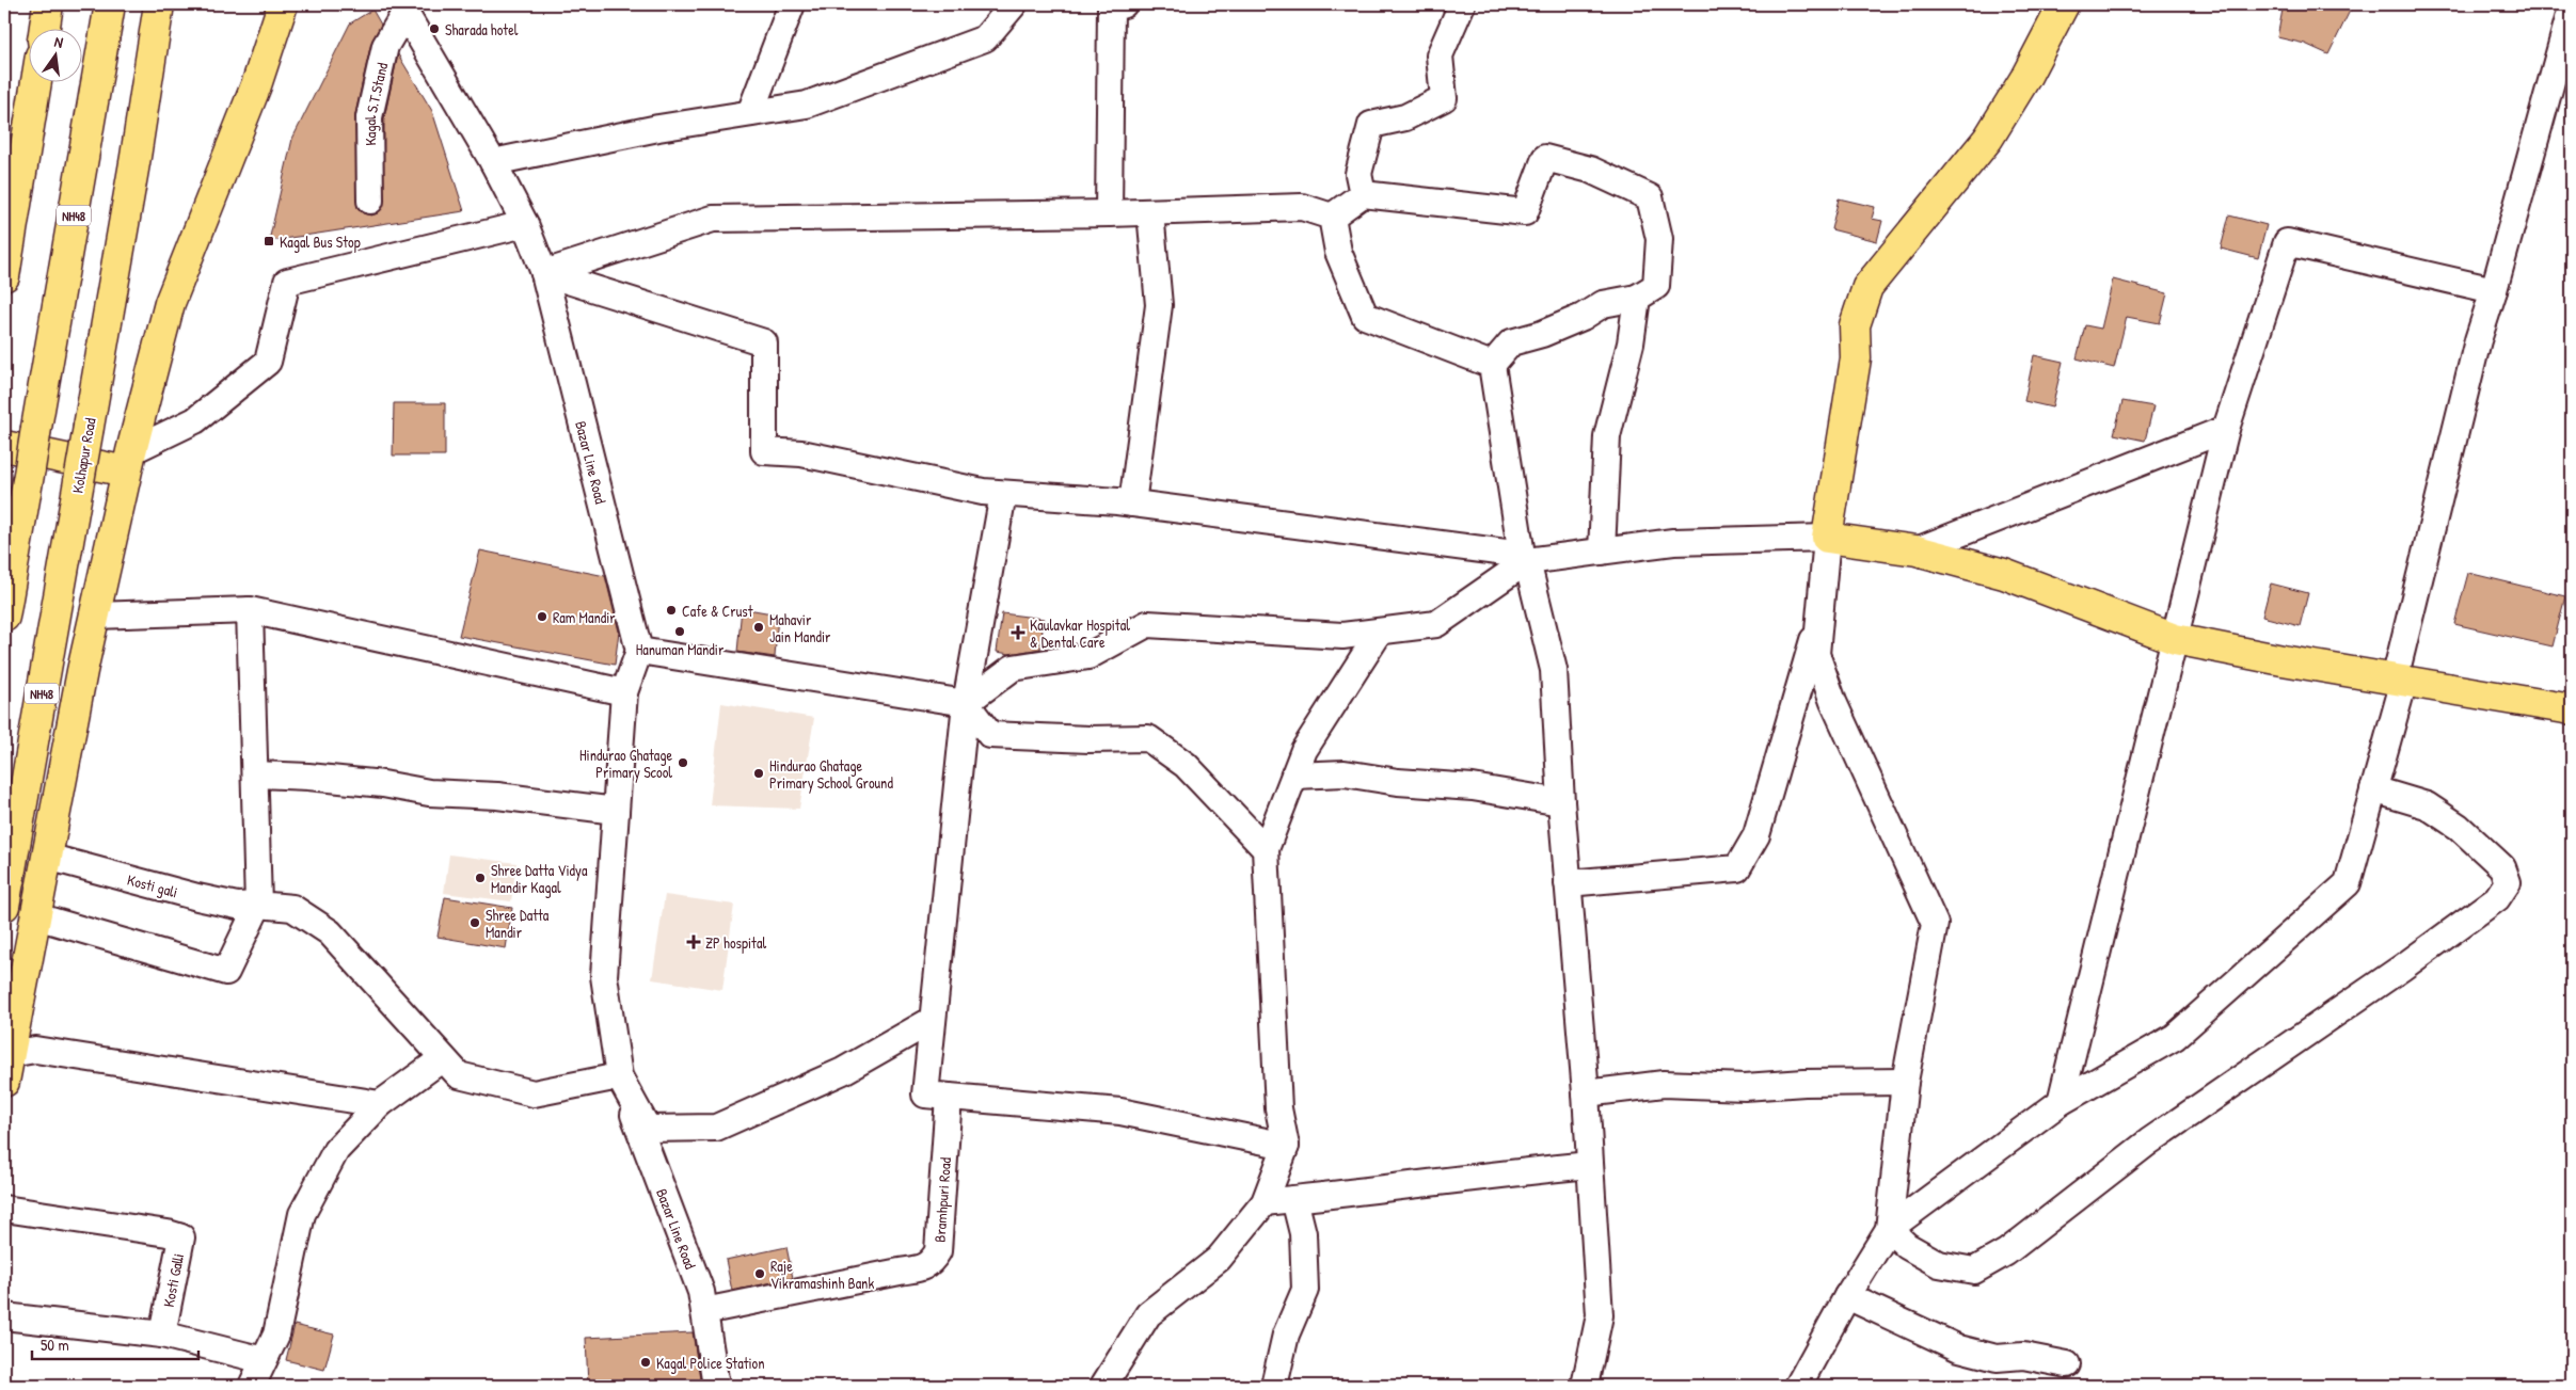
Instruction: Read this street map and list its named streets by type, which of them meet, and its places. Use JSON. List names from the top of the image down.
{
  "streets": {
    "main road": ["NH48", "Kolhapur Road"],
    "street": [
      "Kagal S.T.Stand",
      "Bazar Line Road",
      "Kosti gali",
      "Bramhpuri Road",
      "Kosti Galli"
    ]
  },
  "crossings": [
    ["Kagal S.T.Stand", "Bazar Line Road"],
    ["Bazar Line Road", "Kosti gali"],
    ["Bazar Line Road", "Bramhpuri Road"]
  ],
  "places": {
    "other": [
      "Sharada hotel",
      "Cafe & Crust",
      "Ram Mandir",
      "Mahavir Jain Mandir",
      "Hanuman Mandir",
      "Hindurao Ghatage Primary Scool",
      "Hindurao Ghatage Primary School Ground",
      "Shree Datta Vidya Mandir Kagal",
      "Shree Datta Mandir",
      "Raje Vikramashinh Bank",
      "Kagal Police Station"
    ],
    "transit": ["Kagal Bus Stop"],
    "health": ["Kaulavkar Hospital & Dental Care", "ZP hospital"]
  },
  "scale_bar": "50 m",
  "north": "top"
}
